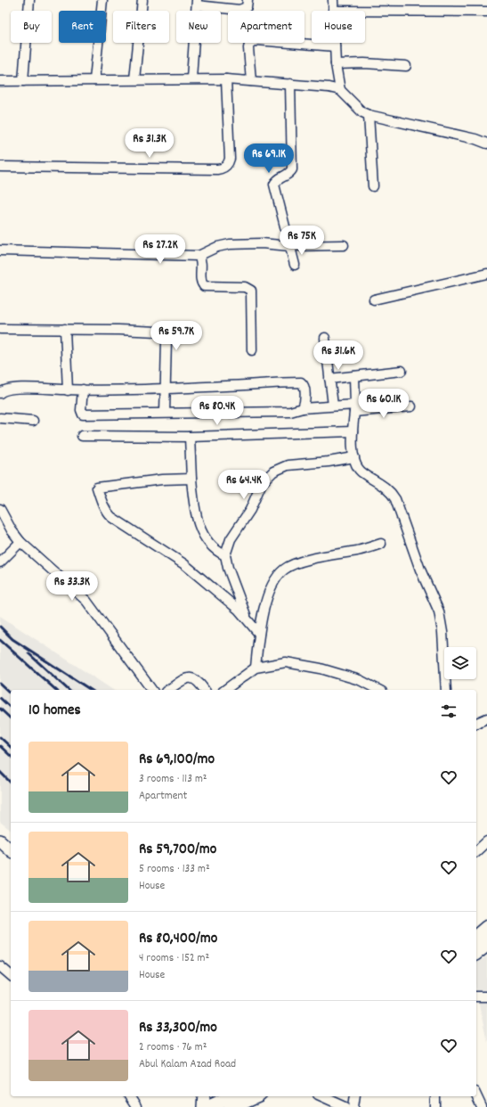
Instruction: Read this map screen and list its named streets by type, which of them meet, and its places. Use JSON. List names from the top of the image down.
{
  "page": {
    "chip": [
      "Buy",
      "Rent",
      "Filters",
      "New",
      "Apartment",
      "House"
    ],
    "price": [
      "Rs 31.3K",
      "Rs 69.1K",
      "Rs 75K",
      "Rs 27.2K",
      "Rs 59.7K",
      "Rs 31.6K",
      "Rs 60.1K",
      "Rs 80.4K",
      "Rs 64.4K",
      "Rs 33.3K"
    ],
    "heading": "10 homes",
    "list": [
      {
        "name": "Rs 69,100/mo",
        "note": "3 rooms · 113 m² · Apartment"
      },
      {
        "name": "Rs 59,700/mo",
        "note": "5 rooms · 133 m² · House"
      },
      {
        "name": "Rs 80,400/mo",
        "note": "4 rooms · 152 m² · House"
      },
      {
        "name": "Rs 33,300/mo",
        "note": "2 rooms · 76 m² · Abul Kalam Azad Road"
      }
    ]
  }
}
